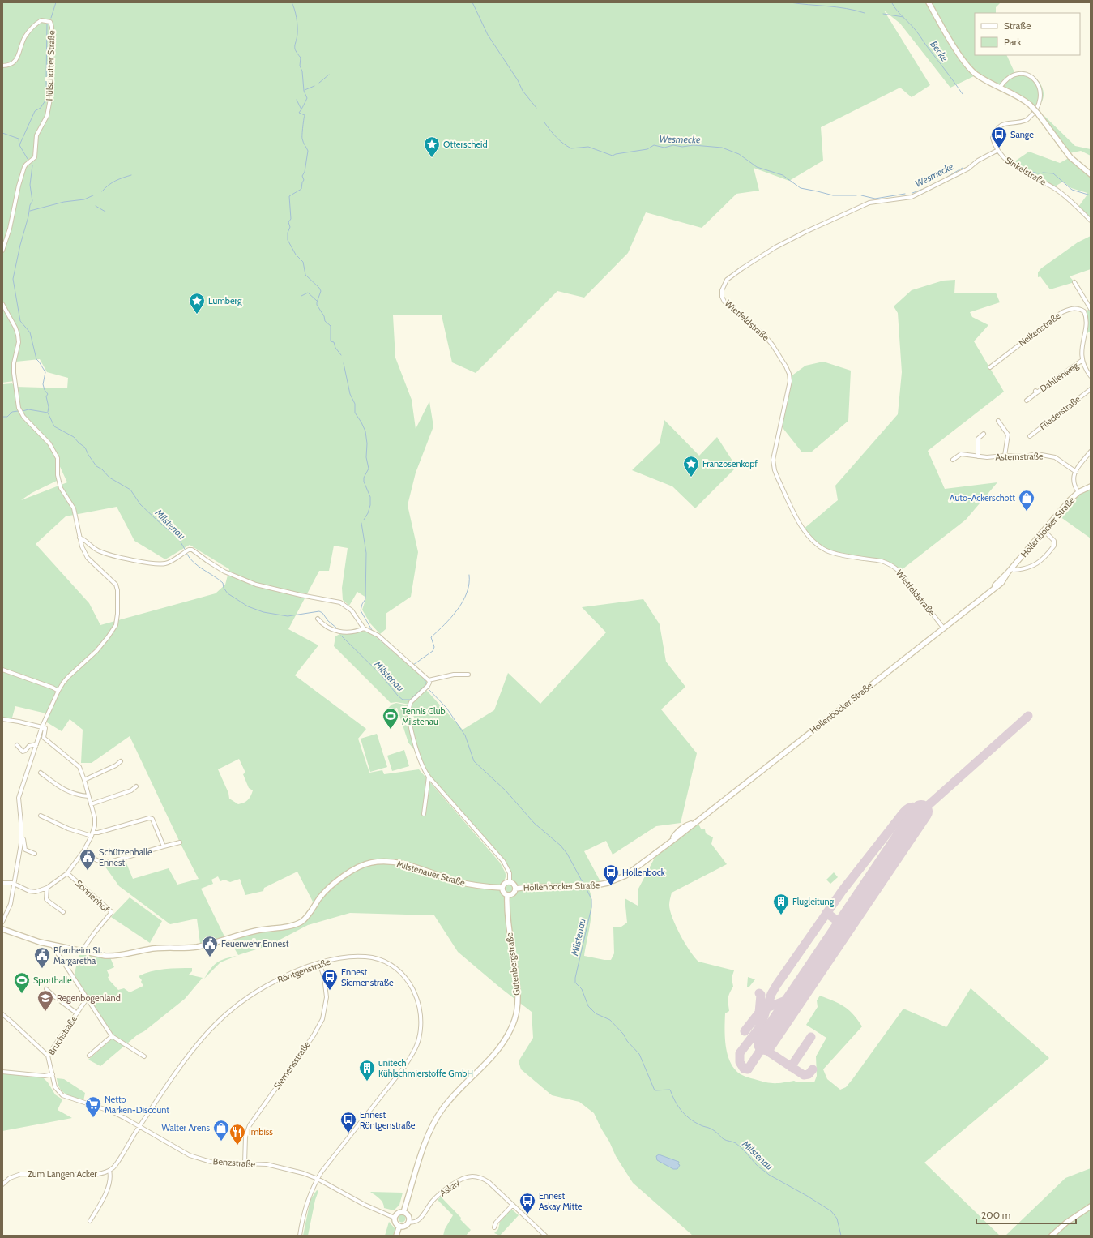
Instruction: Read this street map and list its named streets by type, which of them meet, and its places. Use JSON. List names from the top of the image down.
{
  "streets": {
    "main road": ["Hollenbocker Straße", "Milstenauer Straße", "Gutenbergstraße"],
    "street": [
      "Hülschotter Straße",
      "Sinkelstraße",
      "Wietfeldstraße",
      "Nelkenstraße",
      "Dahlienweg",
      "Fliederstraße",
      "Asternstraße",
      "Sonnenhof",
      "Röntgenstraße",
      "Bruchstraße",
      "Siemensstraße",
      "Benzstraße",
      "Zum Langen Acker",
      "Askay"
    ]
  },
  "crossings": [
    ["Sinkelstraße", "Wietfeldstraße"],
    ["Wietfeldstraße", "Hollenbocker Straße"],
    ["Hollenbocker Straße", "Milstenauer Straße"],
    ["Hollenbocker Straße", "Gutenbergstraße"],
    ["Milstenauer Straße", "Sonnenhof"],
    ["Milstenauer Straße", "Gutenbergstraße"],
    ["Gutenbergstraße", "Benzstraße"],
    ["Gutenbergstraße", "Askay"],
    ["Röntgenstraße", "Siemensstraße"],
    ["Röntgenstraße", "Benzstraße"],
    ["Röntgenstraße", "Zum Langen Acker"],
    ["Bruchstraße", "Benzstraße"],
    ["Siemensstraße", "Benzstraße"],
    ["Benzstraße", "Zum Langen Acker"],
    ["Benzstraße", "Askay"]
  ],
  "water": ["Becke", "Wesmecke", "Milstenau"],
  "places": {
    "bus stop": [
      "Sange",
      "Hollenbock",
      "Ennest Siemenstraße",
      "Ennest Röntgenstraße",
      "Ennest Askay Mitte"
    ],
    "place": ["Otterscheid", "Lumberg", "Franzosenkopf"],
    "shop": ["Auto-Ackerschott", "Walter Arens"],
    "sports": ["Tennis Club Milstenau", "Sporthalle"],
    "public building": ["Schützenhalle Ennest", "Feuerwehr Ennest", "Pfarrheim St. Margaretha"],
    "building": ["Flugleitung", "unitech Kühlschmierstoffe GmbH"],
    "school or university": ["Regenbogenland"],
    "supermarket": ["Netto Marken-Discount"],
    "restaurant": ["Imbiss"]
  },
  "legend": ["Straße", "Park"],
  "scale_bar": "200 m"
}
